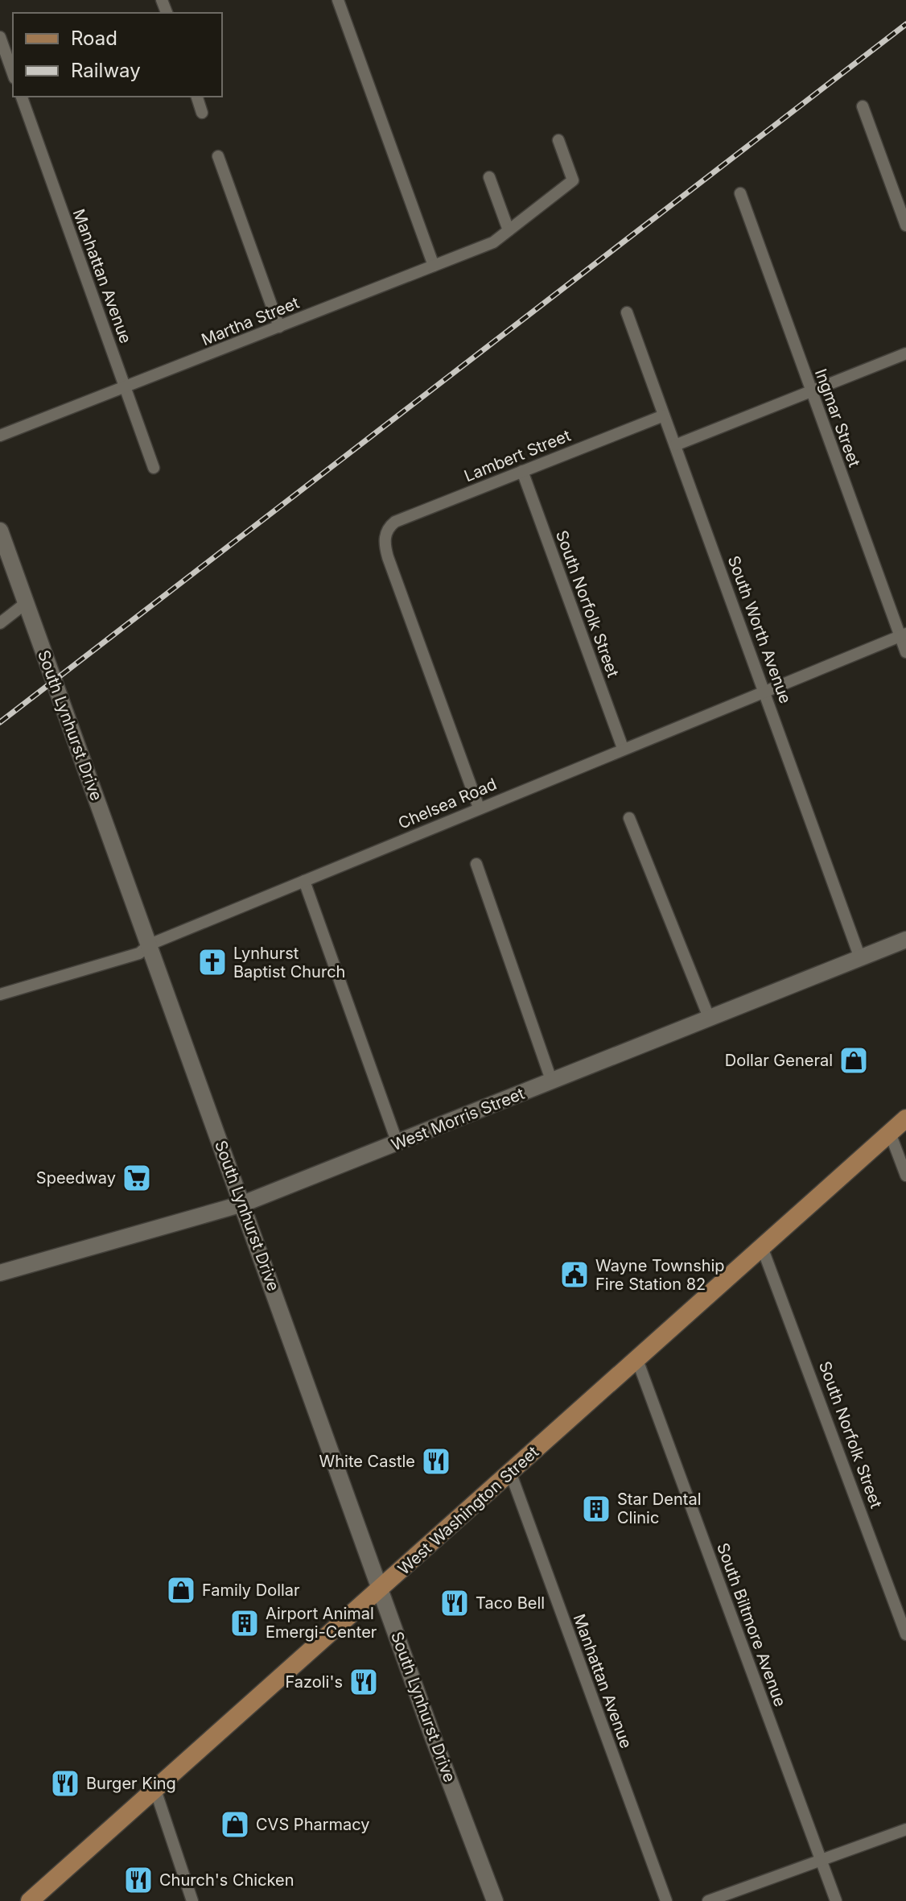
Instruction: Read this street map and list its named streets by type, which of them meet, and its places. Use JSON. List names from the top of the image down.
{
  "streets": {
    "main road": ["South Lynhurst Drive", "West Morris Street", "West Washington Street"],
    "street": [
      "Manhattan Avenue",
      "Martha Street",
      "Ingmar Street",
      "Lambert Street",
      "South Norfolk Street",
      "South Worth Avenue",
      "Chelsea Road",
      "South Biltmore Avenue"
    ]
  },
  "crossings": [
    ["Manhattan Avenue", "Martha Street"],
    ["Manhattan Avenue", "West Washington Street"],
    ["Ingmar Street", "Chelsea Road"],
    ["Lambert Street", "South Norfolk Street"],
    ["Lambert Street", "South Worth Avenue"],
    ["Lambert Street", "Chelsea Road"],
    ["South Norfolk Street", "Chelsea Road"],
    ["South Norfolk Street", "West Washington Street"],
    ["South Worth Avenue", "Chelsea Road"],
    ["South Worth Avenue", "West Morris Street"],
    ["South Lynhurst Drive", "Chelsea Road"],
    ["South Lynhurst Drive", "West Morris Street"],
    ["South Lynhurst Drive", "West Washington Street"],
    ["West Washington Street", "South Biltmore Avenue"]
  ],
  "places": {
    "church": ["Lynhurst Baptist Church"],
    "shop": ["Dollar General", "Family Dollar", "CVS Pharmacy"],
    "supermarket": ["Speedway"],
    "public building": ["Wayne Township Fire Station 82"],
    "restaurant": [
      "White Castle",
      "Taco Bell",
      "Fazoli's",
      "Burger King",
      "Church's Chicken"
    ],
    "building": ["Star Dental Clinic", "Airport Animal Emergi-Center"]
  },
  "legend": ["Road", "Railway"]
}
